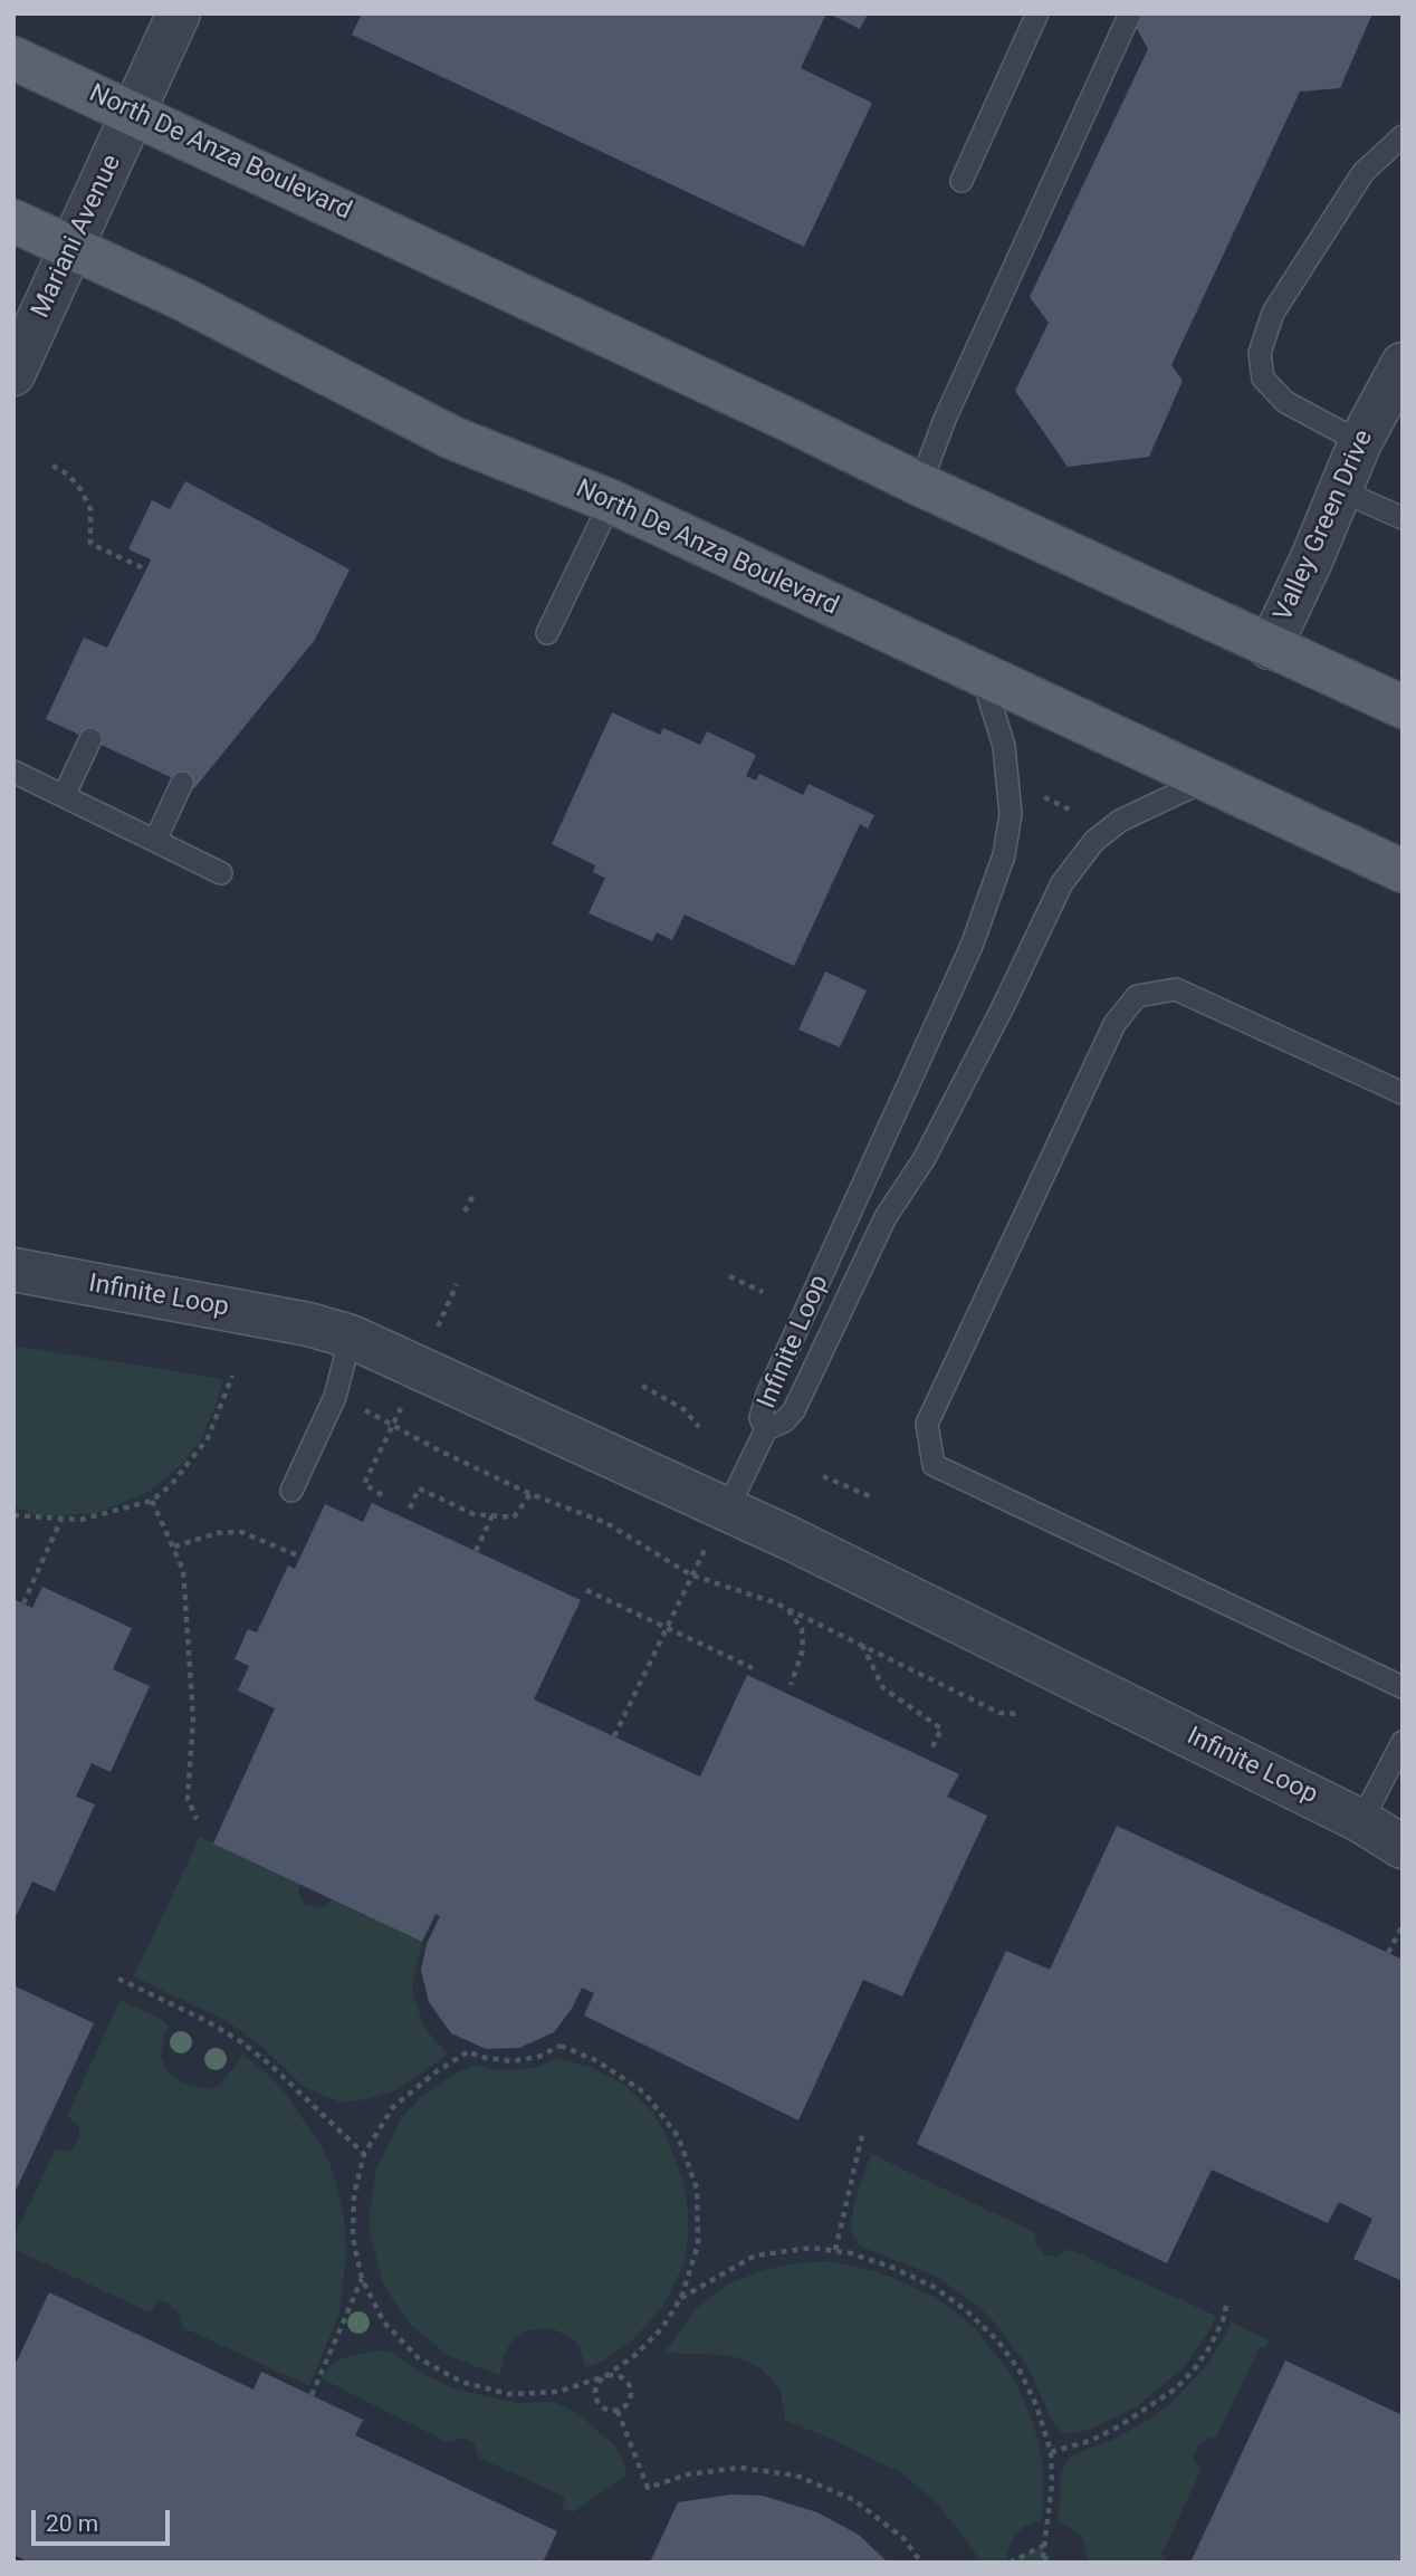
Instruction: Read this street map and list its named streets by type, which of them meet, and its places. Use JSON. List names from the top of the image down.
{
  "streets": {
    "main road": ["North De Anza Boulevard"],
    "street": ["Mariani Avenue", "Valley Green Drive", "Infinite Loop"]
  },
  "crossings": [
    ["North De Anza Boulevard", "Mariani Avenue"],
    ["North De Anza Boulevard", "Valley Green Drive"],
    ["North De Anza Boulevard", "Infinite Loop"]
  ],
  "scale_bar": "20 m"
}
